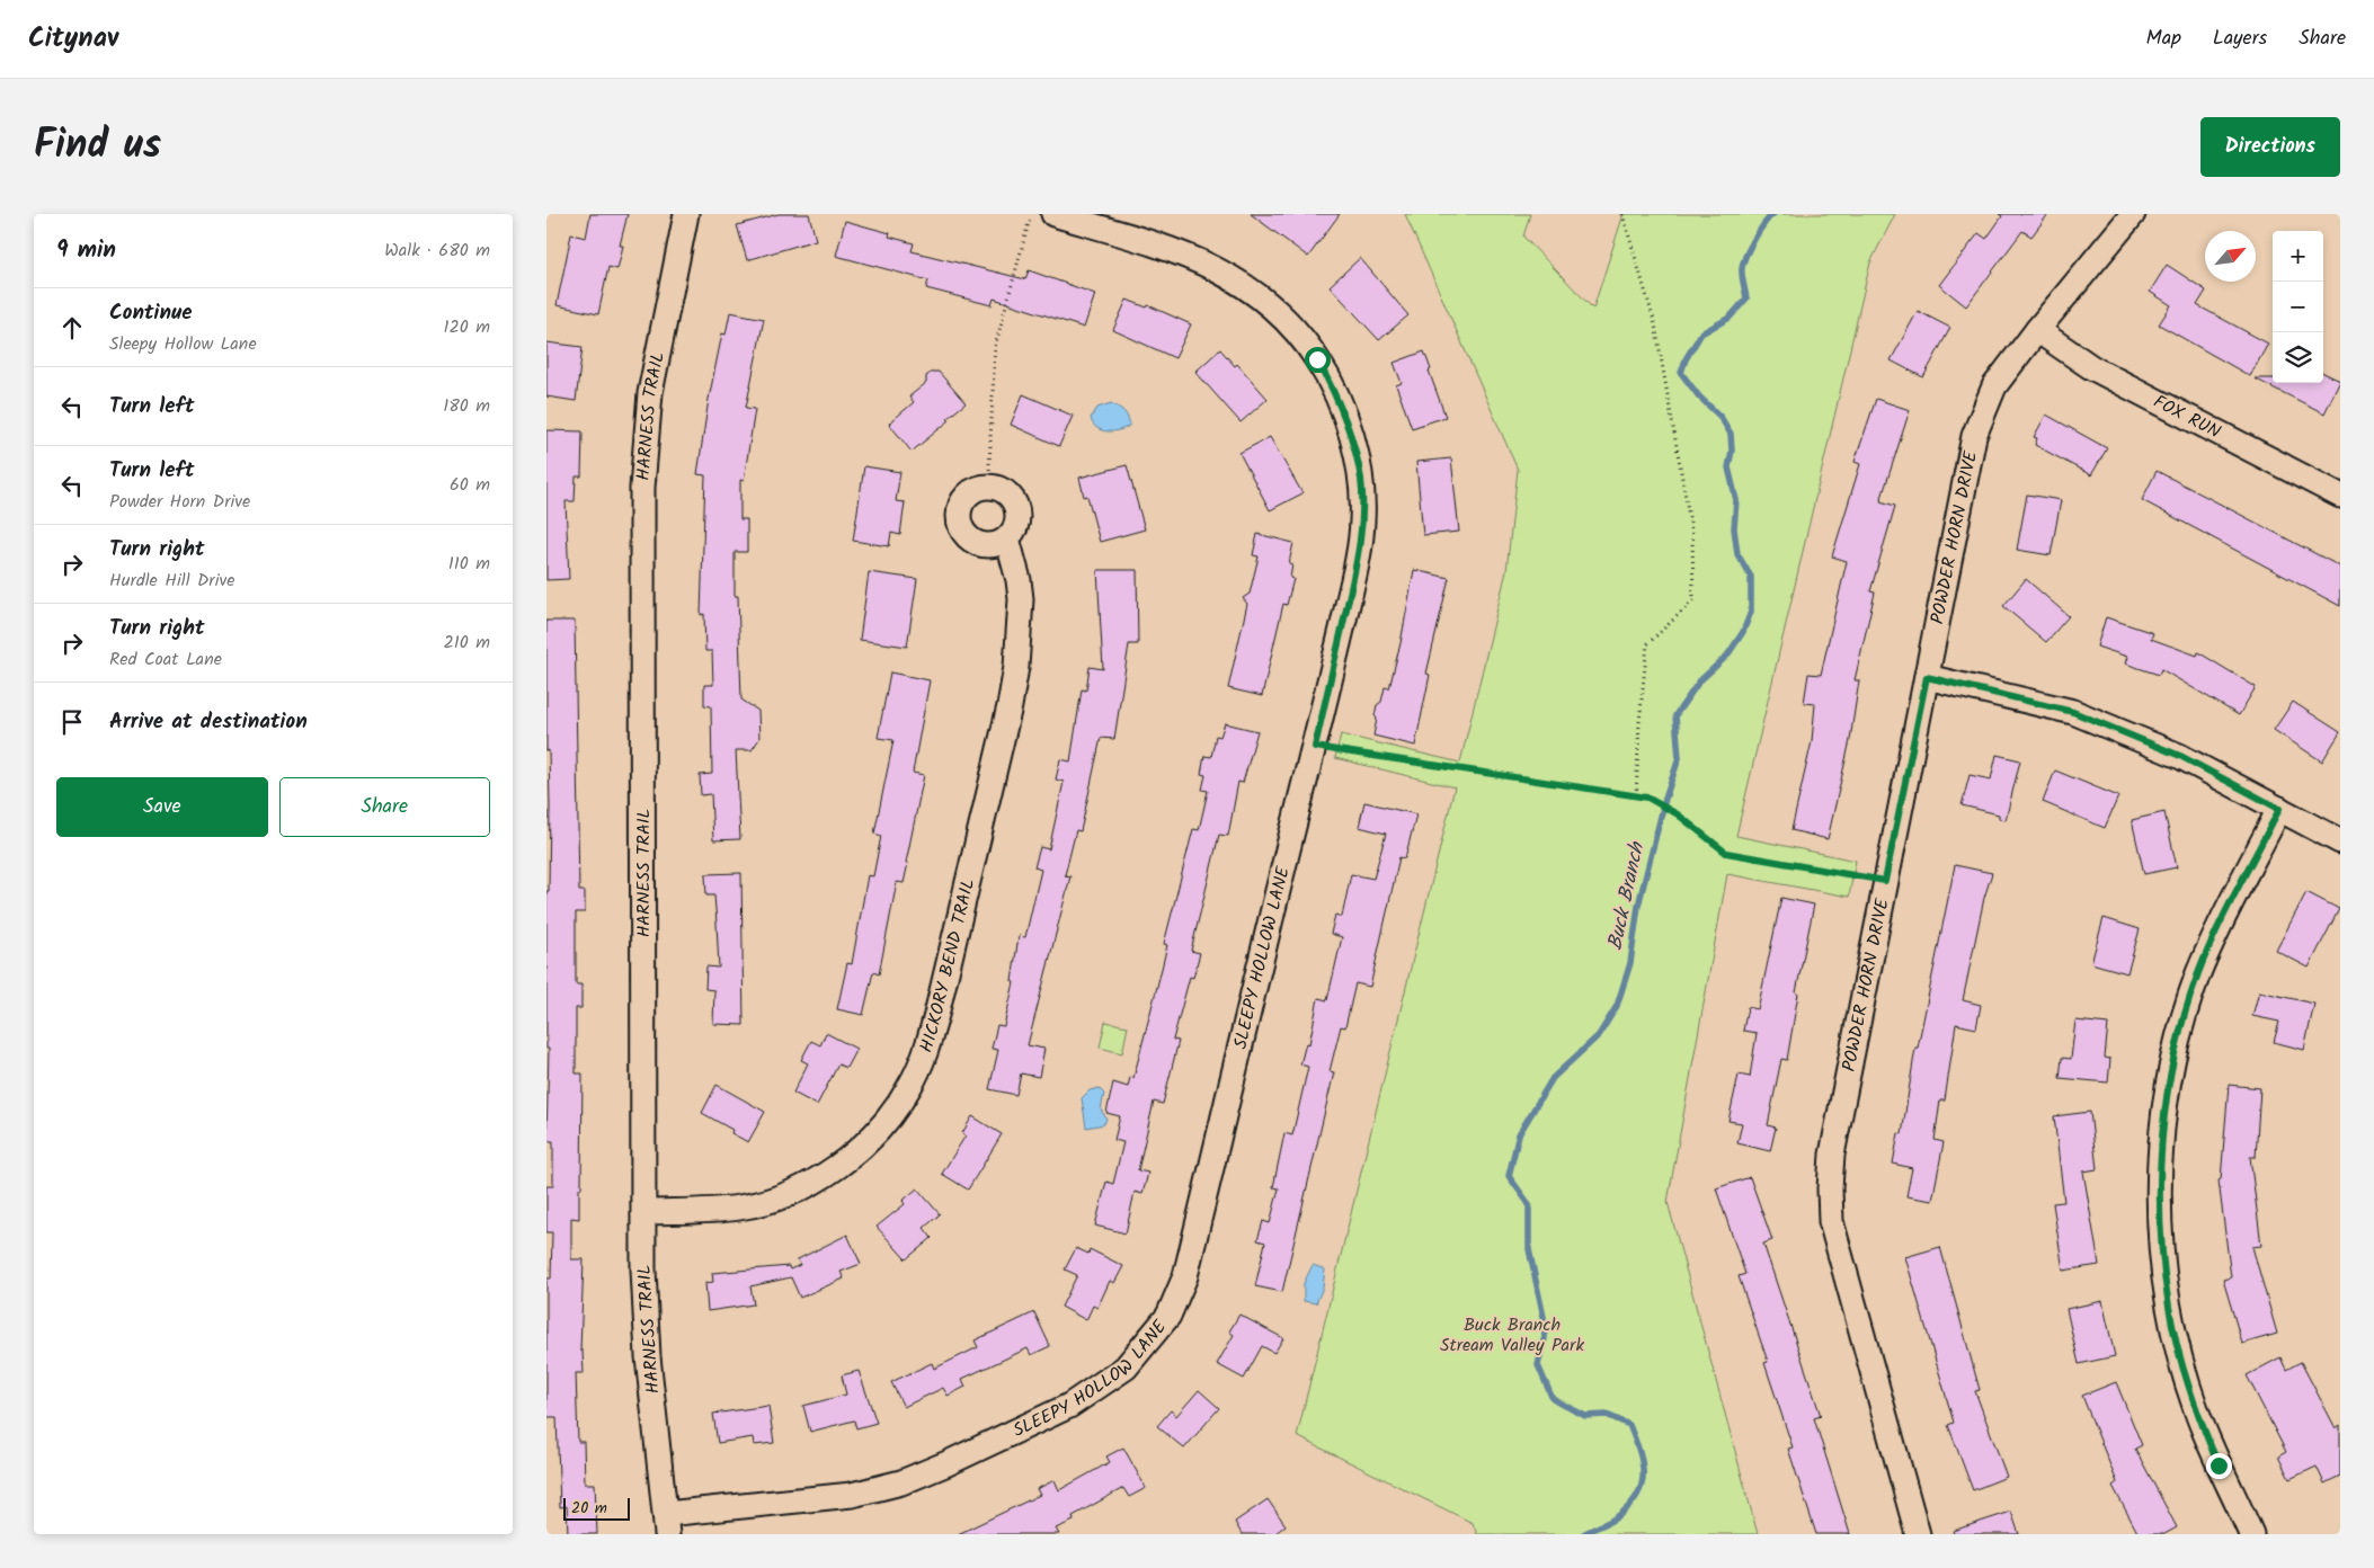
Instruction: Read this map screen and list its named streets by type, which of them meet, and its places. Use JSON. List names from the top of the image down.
{
  "streets": {
    "street": [
      "FOX RUN",
      "HARNESS TRAIL",
      "POWDER HORN DRIVE",
      "SLEEPY HOLLOW LANE",
      "HICKORY BEND TRAIL"
    ]
  },
  "crossings": [
    ["FOX RUN", "POWDER HORN DRIVE"],
    ["HARNESS TRAIL", "SLEEPY HOLLOW LANE"],
    ["HARNESS TRAIL", "HICKORY BEND TRAIL"]
  ],
  "water": ["Buck Branch"],
  "parks": ["Buck Branch Stream Valley Park"],
  "scale_bar": "20 m",
  "north": "top right",
  "page": {
    "header": "Citynav",
    "nav": ["Map", "Layers", "Share"],
    "title": "Find us",
    "buttons": [
      "Directions",
      ["Save", "Share"]
    ],
    "heading": ["9 min", "Walk · 680 m"],
    "map_buttons": ["+", "−"],
    "list": [
      ["Continue", "Sleepy Hollow Lane", "120 m"],
      ["Turn left", "180 m"],
      ["Turn left", "Powder Horn Drive", "60 m"],
      ["Turn right", "Hurdle Hill Drive", "110 m"],
      ["Turn right", "Red Coat Lane", "210 m"],
      "Arrive at destination"
    ],
    "scale": "20 m"
  }
}
